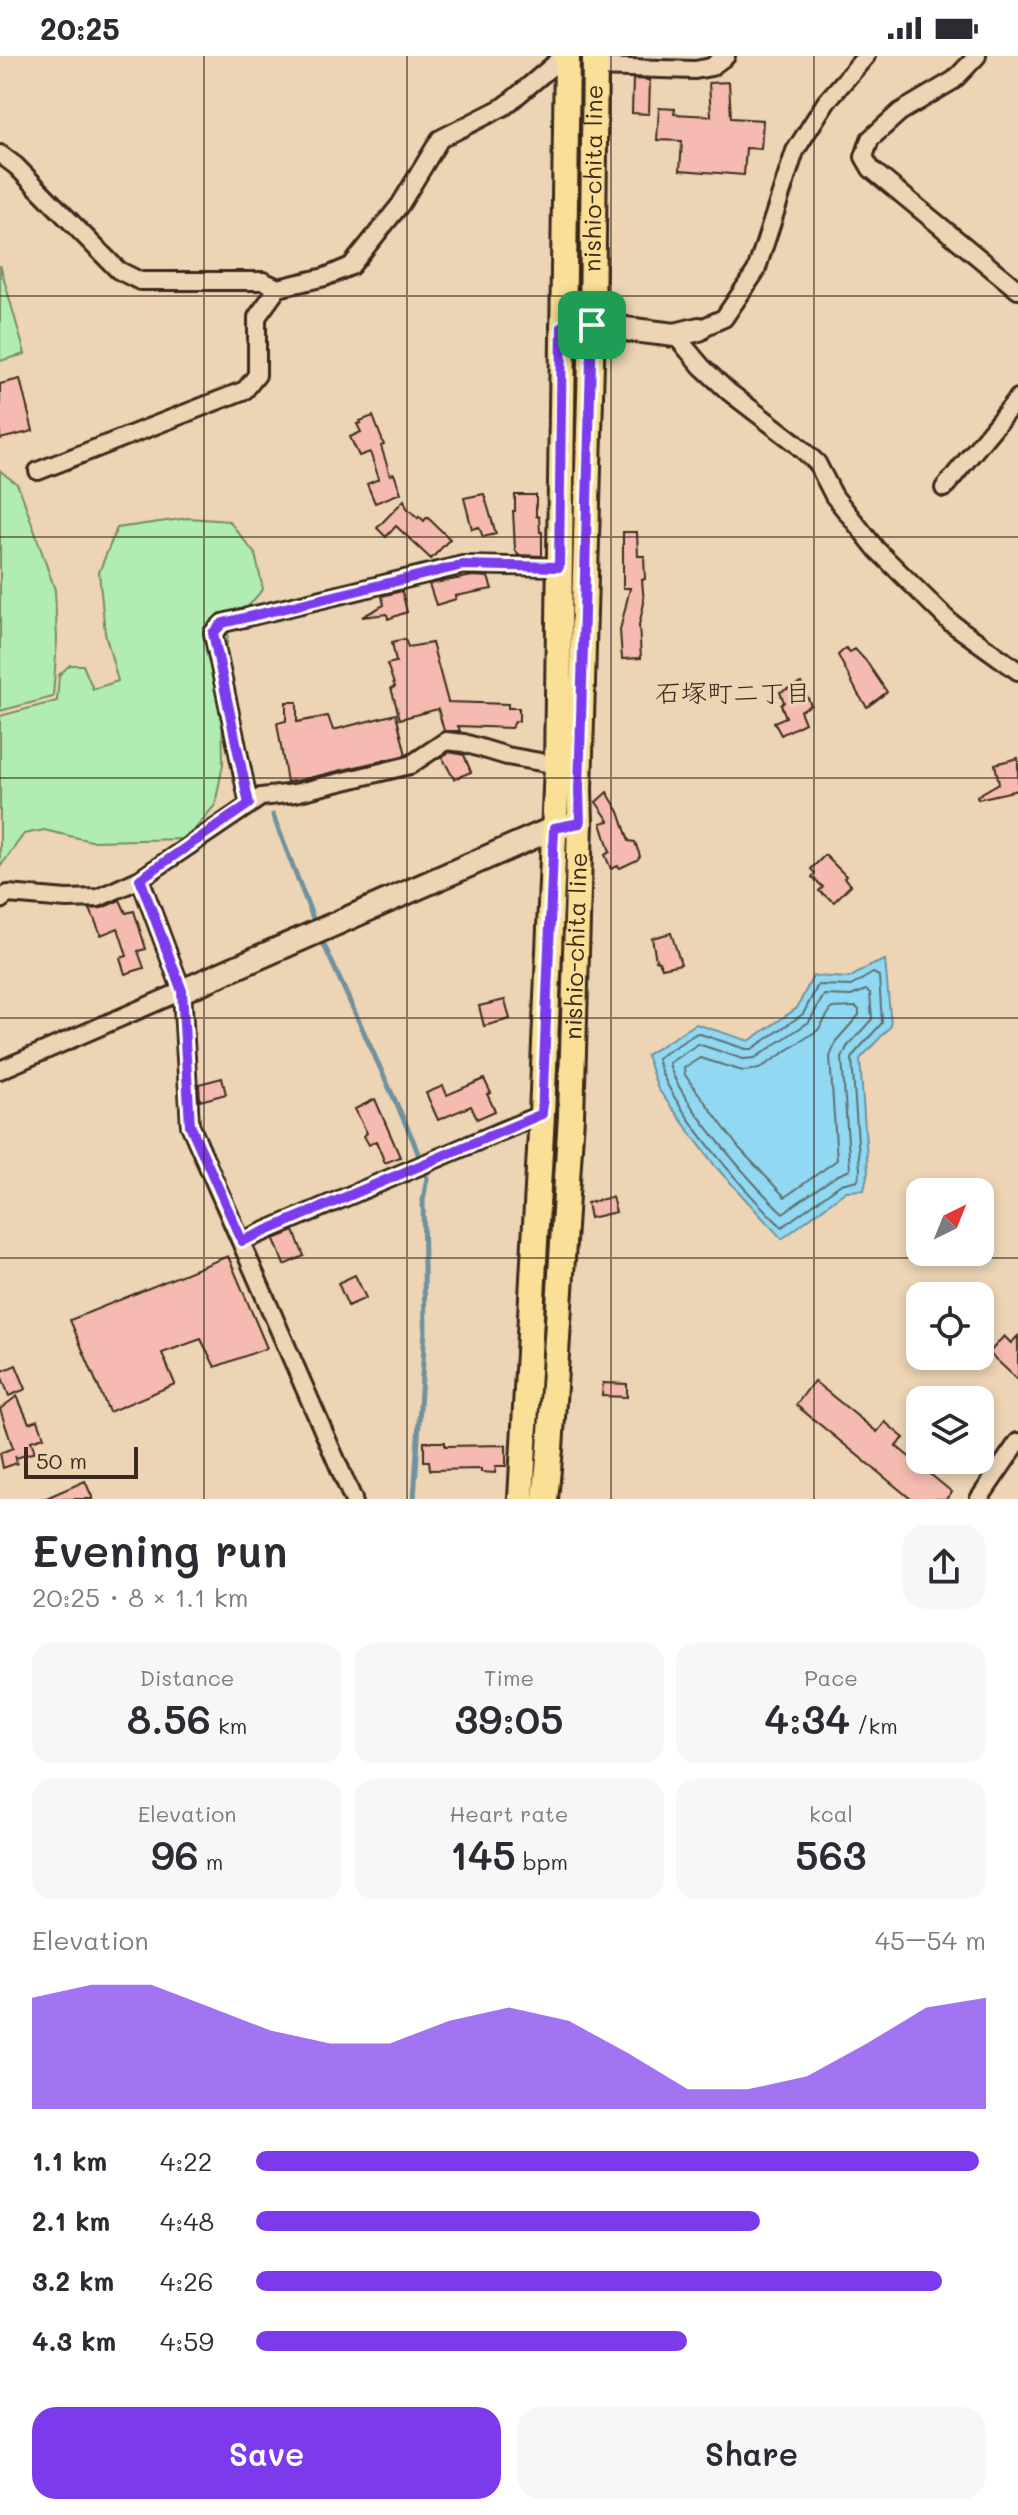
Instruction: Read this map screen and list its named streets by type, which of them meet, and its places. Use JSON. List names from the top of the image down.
{
  "streets": {
    "main road": ["nishio-chita line"]
  },
  "districts": ["石塚町二丁目"],
  "scale_bar": "50 m",
  "north": "top right",
  "page": {
    "status": "20:25",
    "scale": "50 m",
    "heading": ["Evening run", "20:25 · 8 × 1.1 km"],
    "stats": [
      ["Distance", "8.56 km"],
      ["Time", "39:05"],
      ["Pace", "4:34 /km"],
      ["Elevation", "96 m"],
      ["Heart rate", "145 bpm"],
      ["kcal", "563"]
    ],
    "chart": ["Elevation", "45–54 m"],
    "list": [
      {
        "name": "1.1 km",
        "note": "4:22"
      },
      {
        "name": "2.1 km",
        "note": "4:48"
      },
      {
        "name": "3.2 km",
        "note": "4:26"
      },
      {
        "name": "4.3 km",
        "note": "4:59"
      }
    ],
    "buttons": ["Save", "Share"]
  }
}
